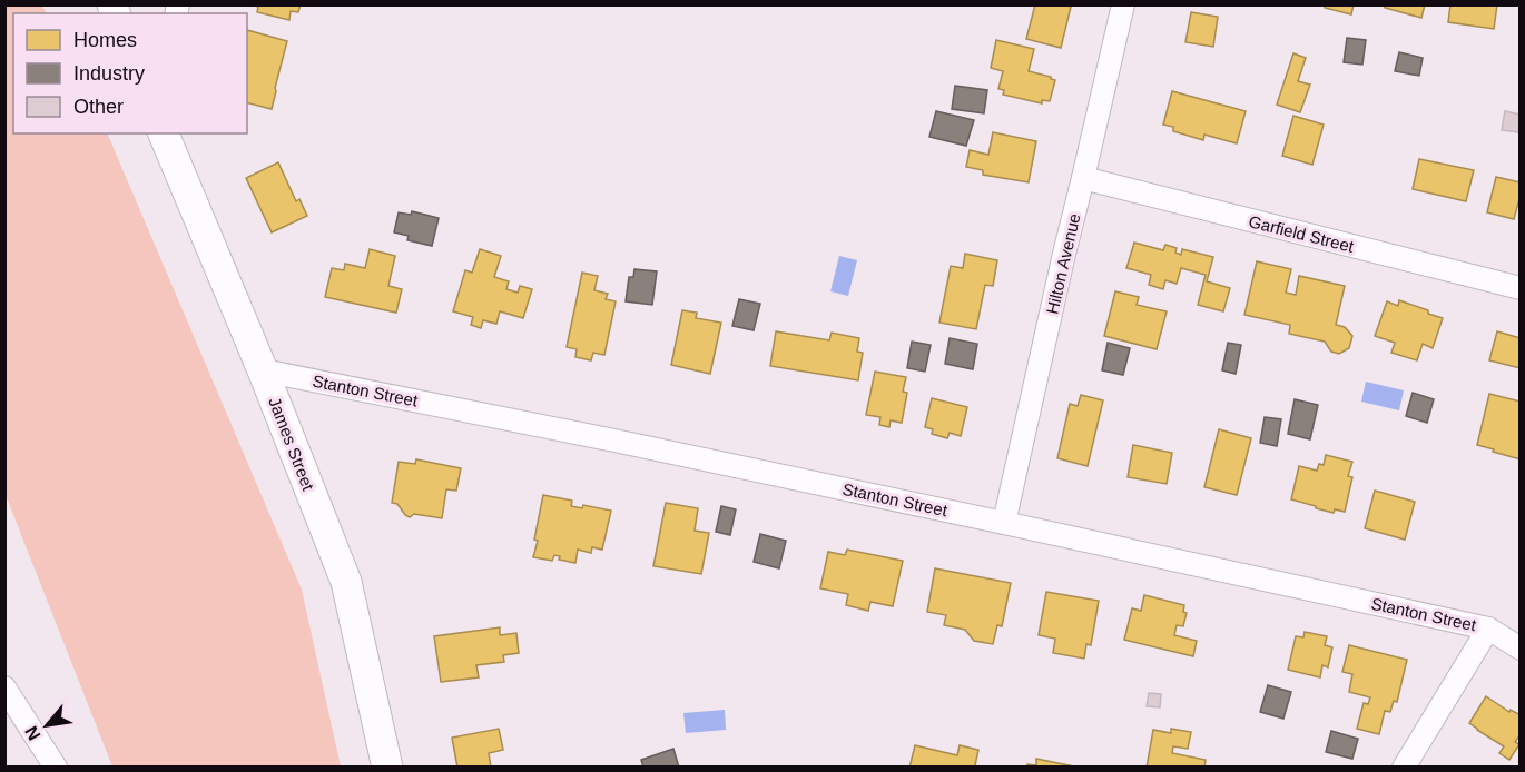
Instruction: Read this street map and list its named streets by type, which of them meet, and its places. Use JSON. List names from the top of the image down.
{
  "streets": {
    "main road": ["James Street"],
    "street": ["Garfield Street", "Hilton Avenue", "Stanton Street"]
  },
  "crossings": [
    ["Garfield Street", "Hilton Avenue"],
    ["Hilton Avenue", "Stanton Street"],
    ["Stanton Street", "James Street"]
  ],
  "legend": ["Homes", "Industry", "Other"],
  "north": "bottom left"
}
